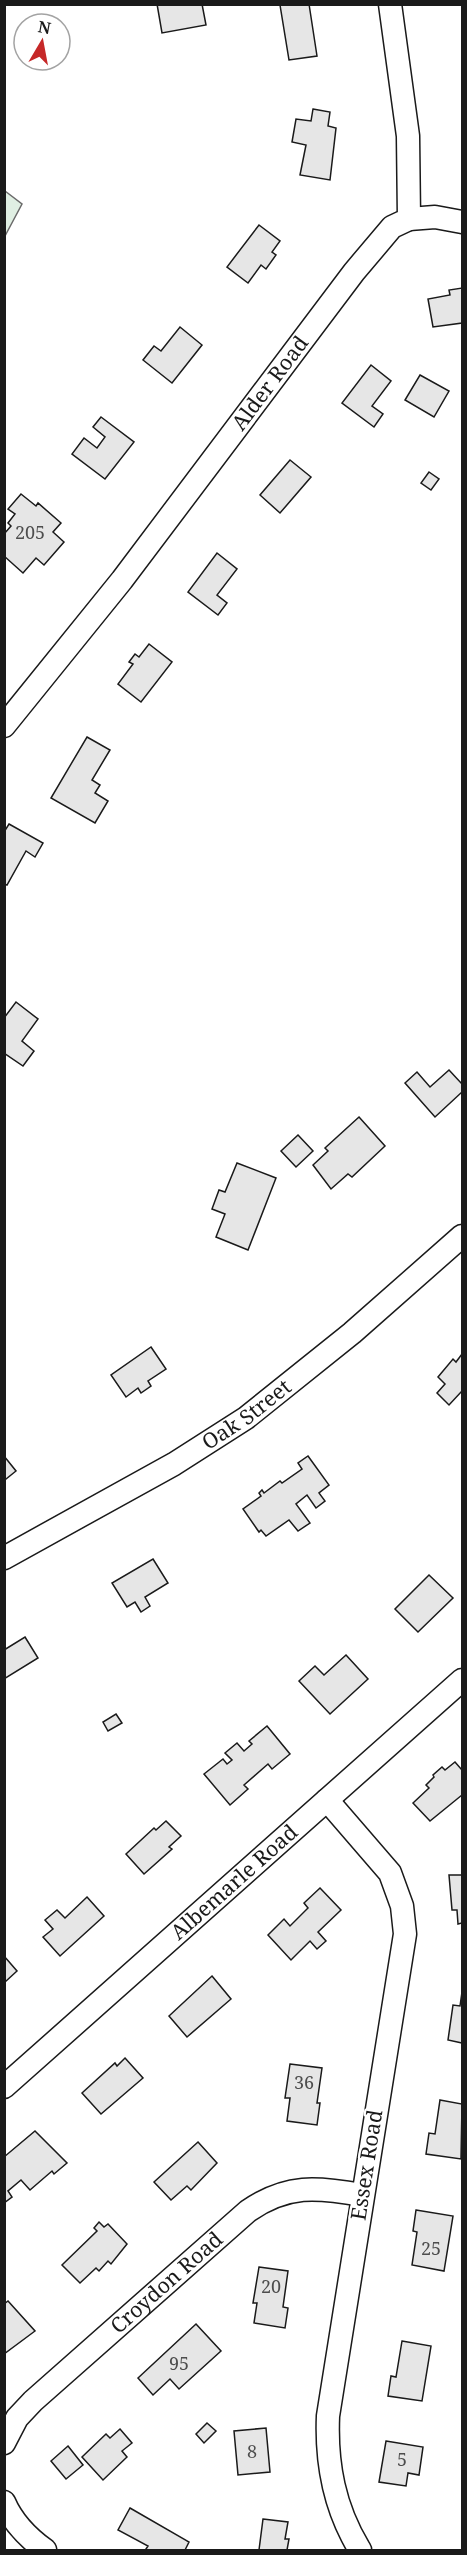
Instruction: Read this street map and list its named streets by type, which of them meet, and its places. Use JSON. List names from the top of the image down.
{
  "streets": {
    "street": [
      "Alder Road",
      "Oak Street",
      "Albemarle Road",
      "Essex Road",
      "Croydon Road"
    ]
  },
  "crossings": [
    ["Albemarle Road", "Essex Road"],
    ["Essex Road", "Croydon Road"]
  ],
  "house_numbers": [
    "205",
    "36",
    "25",
    "20",
    "95",
    "8",
    "5"
  ],
  "north": "top"
}
